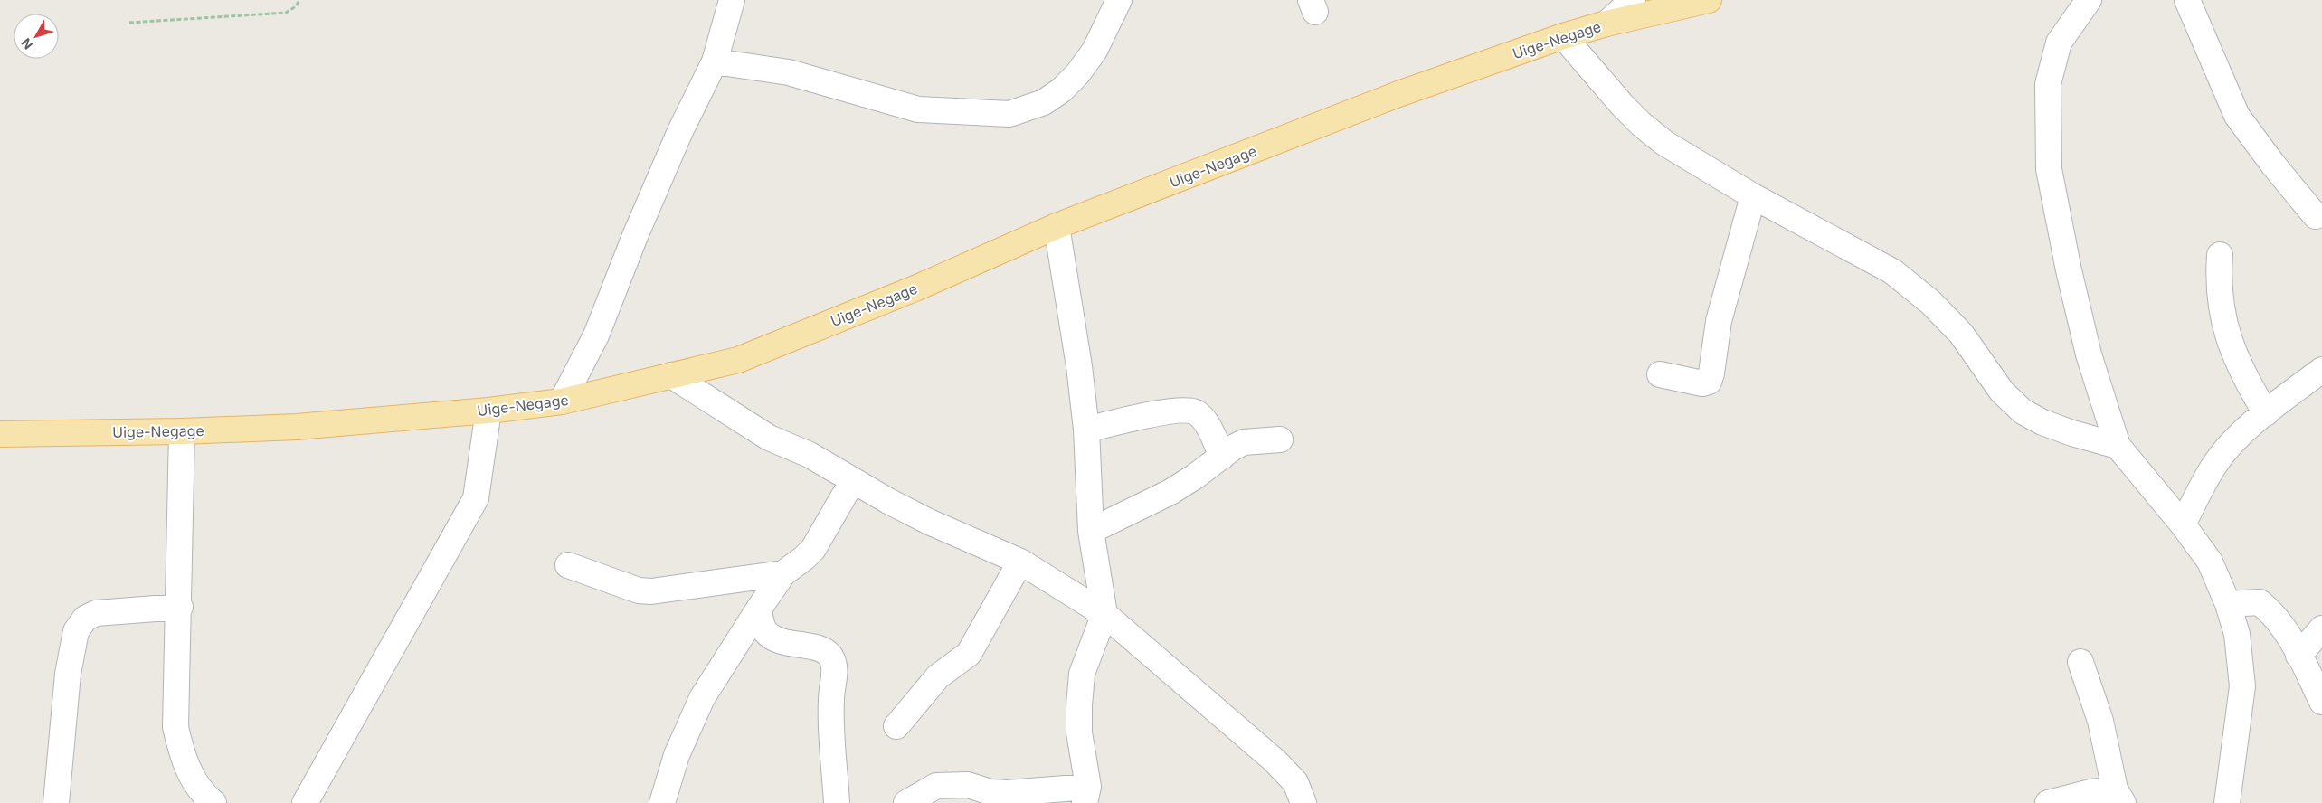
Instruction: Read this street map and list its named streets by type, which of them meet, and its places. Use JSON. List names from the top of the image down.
{
  "streets": {
    "main road": ["Uige-Negage"]
  },
  "north": "bottom left"
}
